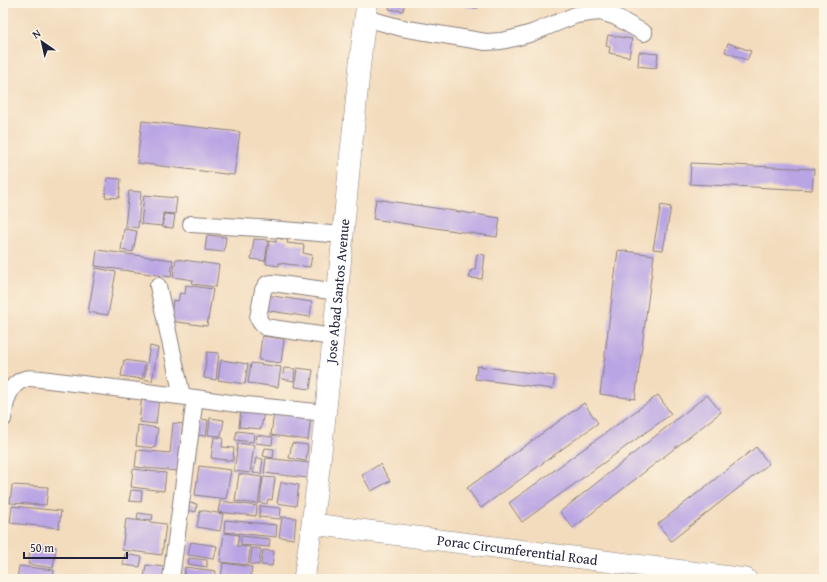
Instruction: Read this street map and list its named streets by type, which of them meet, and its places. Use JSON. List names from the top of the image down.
{
  "streets": {
    "main road": ["Jose Abad Santos Avenue", "Porac Circumferential Road"]
  },
  "crossings": [
    ["Jose Abad Santos Avenue", "Porac Circumferential Road"]
  ],
  "scale_bar": "50 m",
  "north": "top left"
}
